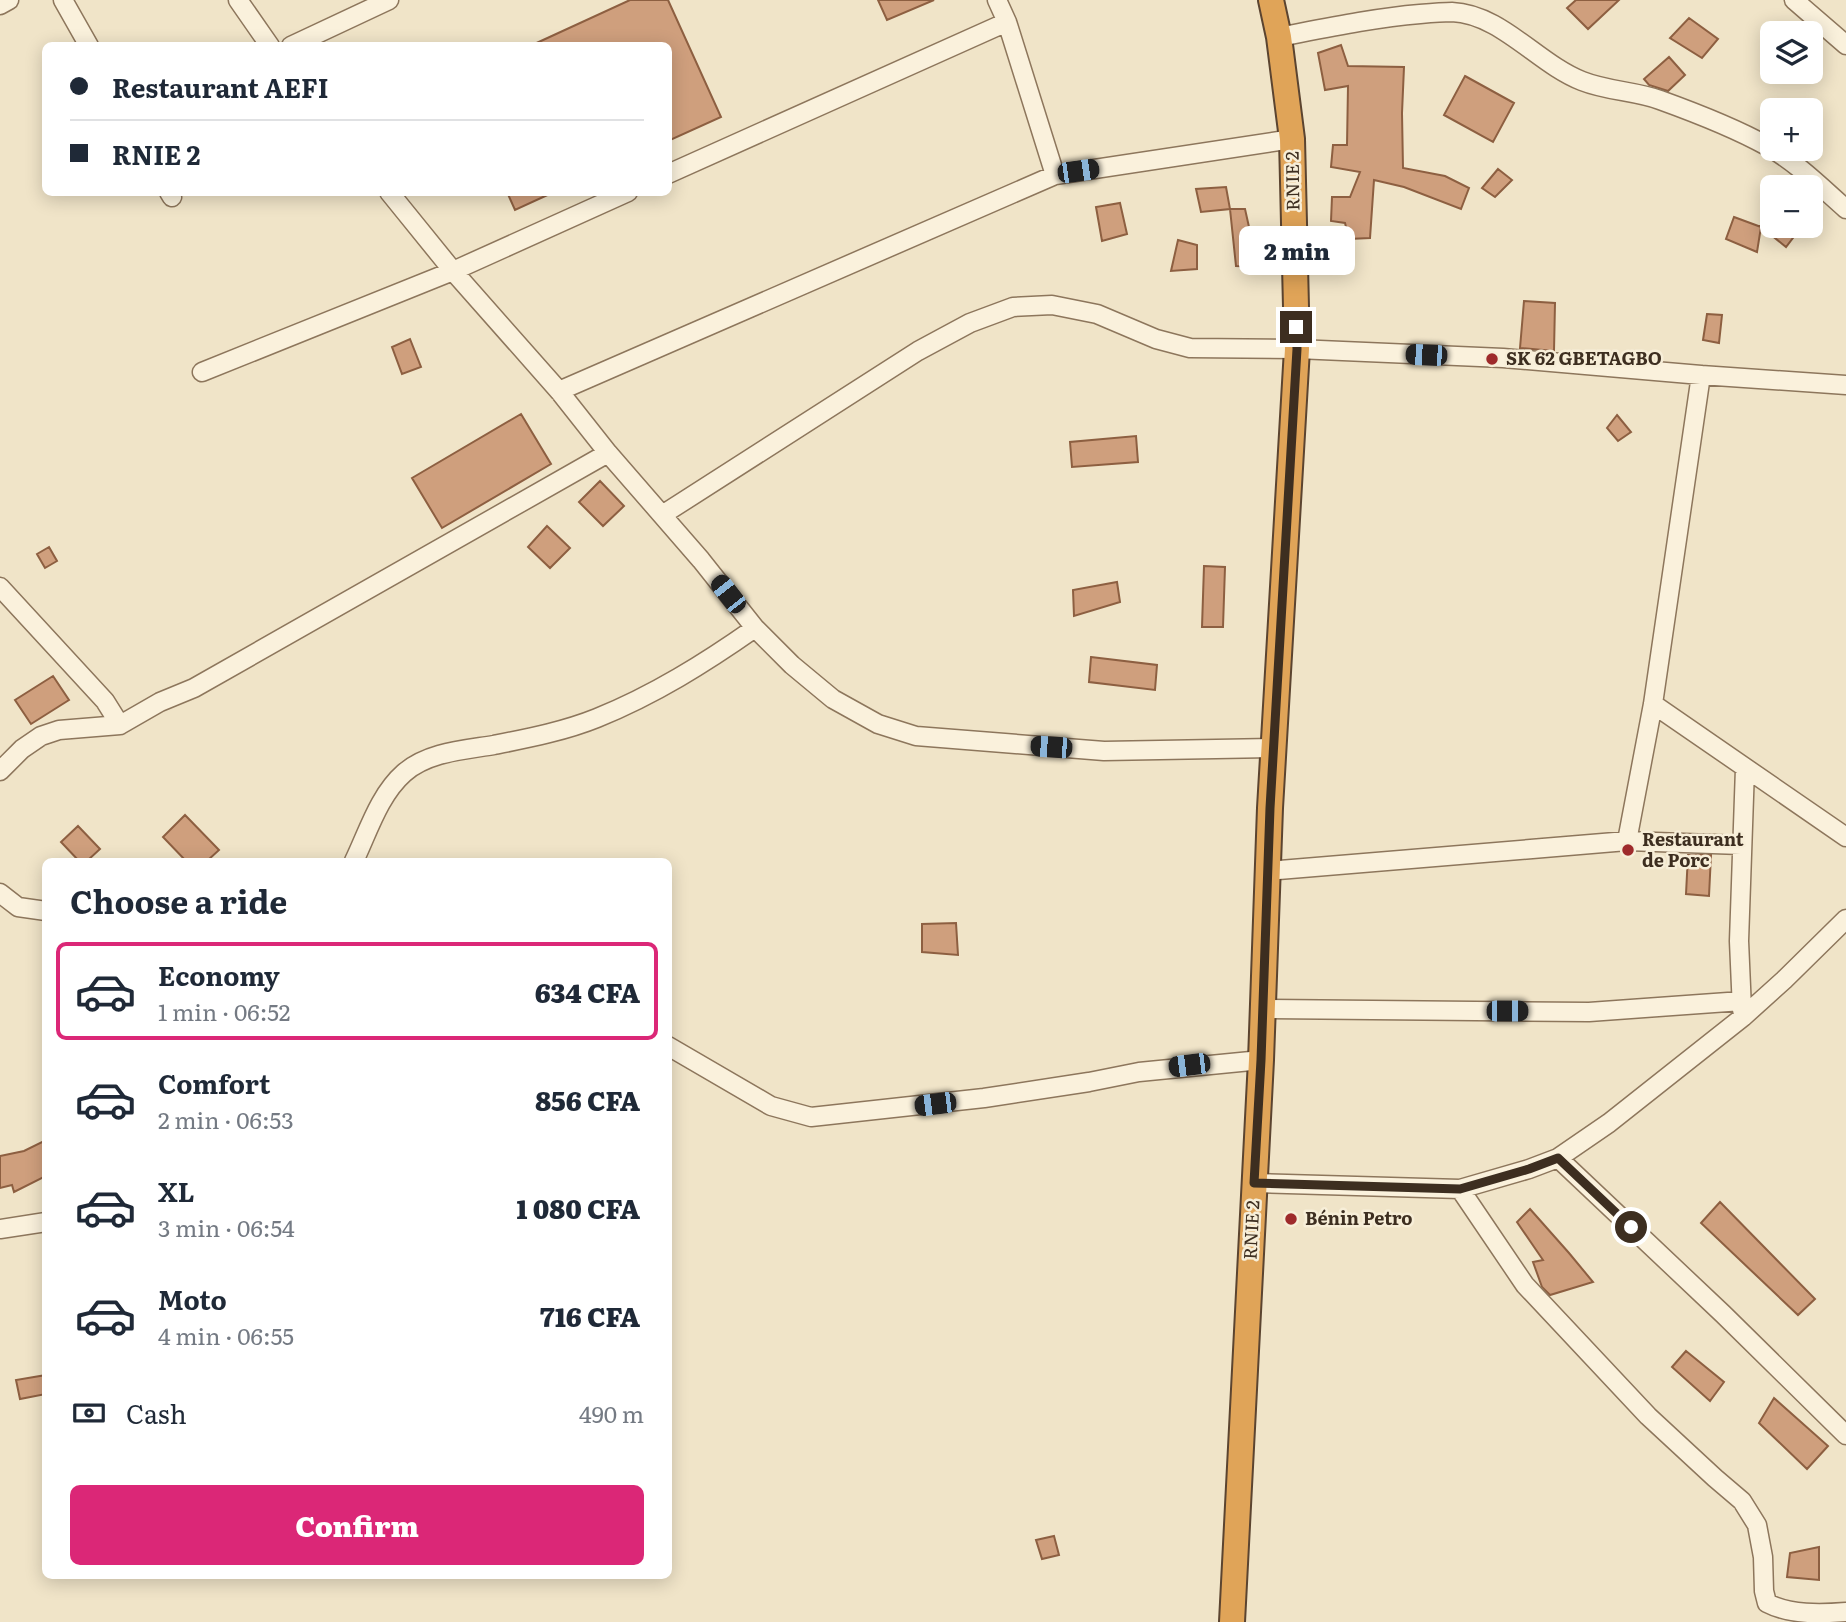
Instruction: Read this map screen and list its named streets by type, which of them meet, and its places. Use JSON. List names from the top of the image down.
{
  "streets": {
    "highway": ["RNIE 2"]
  },
  "places": ["SK 62 GBETAGBO", "Restaurant de Porc", "Bénin Petro"],
  "page": {
    "map_buttons": ["+", "−"],
    "banner": ["Restaurant AEFI", "RNIE 2"],
    "bubble": "2 min",
    "heading": "Choose a ride",
    "list": [
      {
        "name": "Economy",
        "note": "1 min · 06:52",
        "value": "634 CFA"
      },
      {
        "name": "Comfort",
        "note": "2 min · 06:53",
        "value": "856 CFA"
      },
      {
        "name": "XL",
        "note": "3 min · 06:54",
        "value": "1 080 CFA"
      },
      {
        "name": "Moto",
        "note": "4 min · 06:55",
        "value": "716 CFA"
      }
    ],
    "pay": ["Cash", "490 m"],
    "buttons": "Confirm"
  }
}
